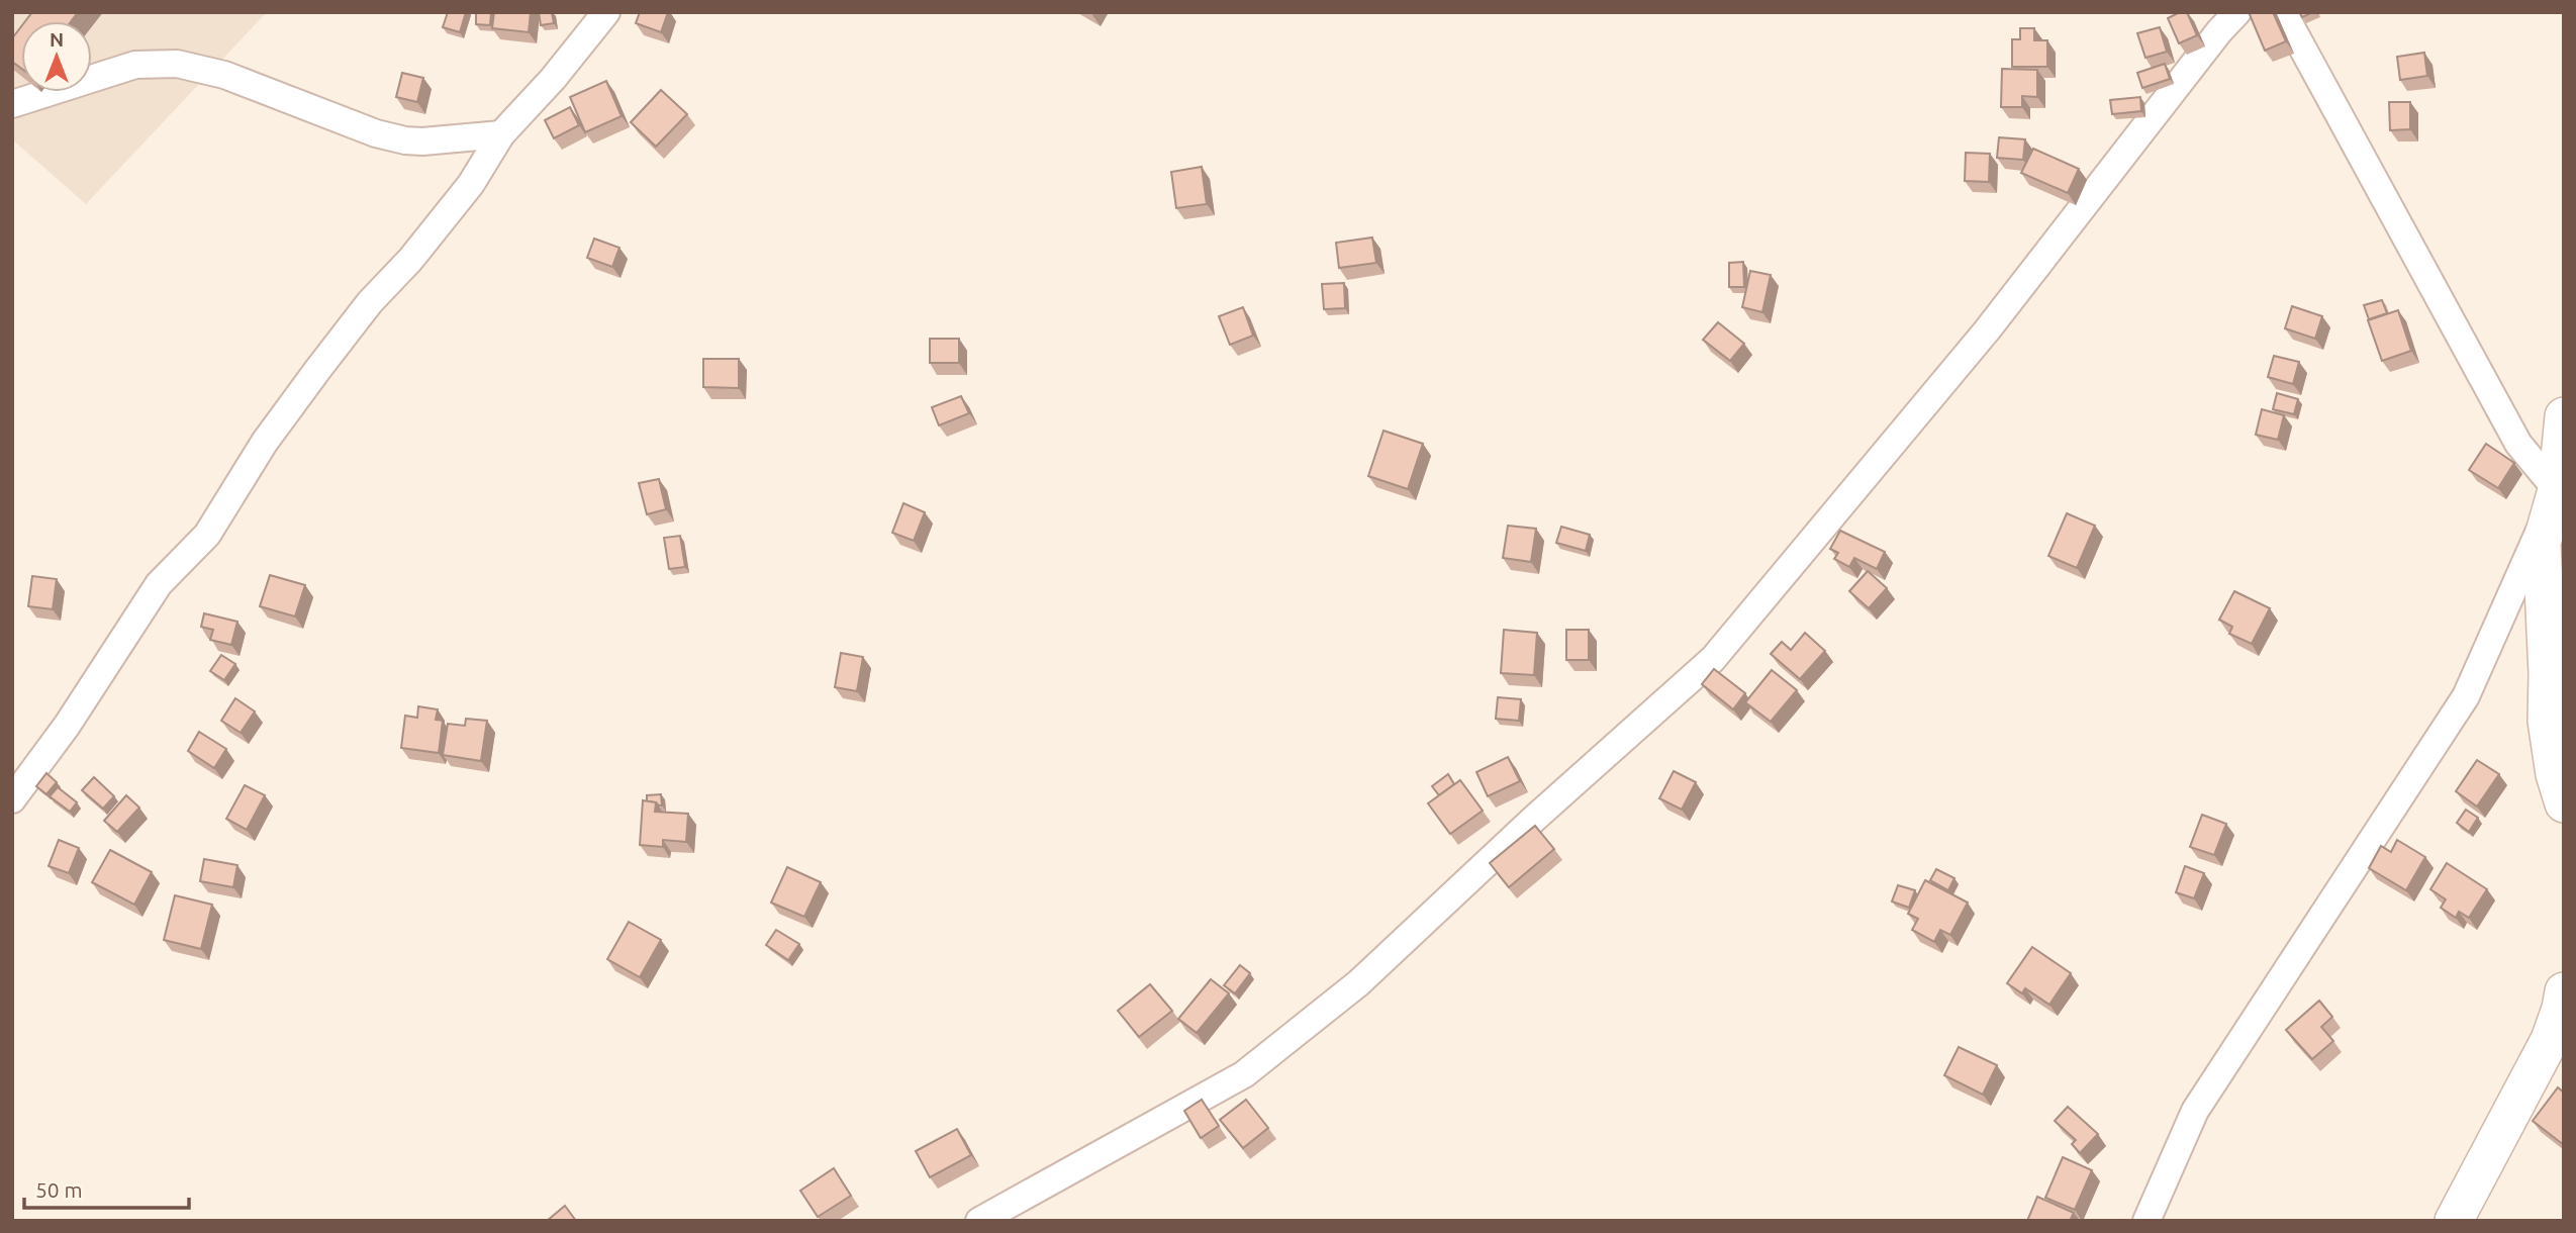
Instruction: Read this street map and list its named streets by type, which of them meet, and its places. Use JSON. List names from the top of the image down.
{
  "scale_bar": "50 m",
  "north": "top"
}
